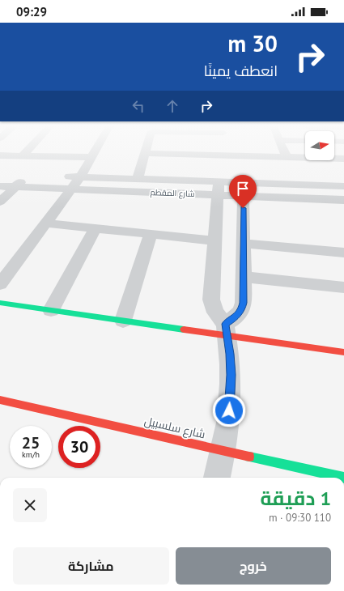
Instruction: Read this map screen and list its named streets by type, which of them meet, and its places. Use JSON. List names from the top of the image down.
{
  "streets": {
    "street": ["شارع المقطم", "شارع سلسبيل"]
  },
  "north": "right",
  "page": {
    "status": "09:29",
    "turn": ["30 m", "انعطف يمينًا"],
    "speed": "25 km/h",
    "limit": "30",
    "heading": ["1 دقيقة", "110 m · 09:30"],
    "buttons": ["خروج", "مشاركة"]
  }
}
